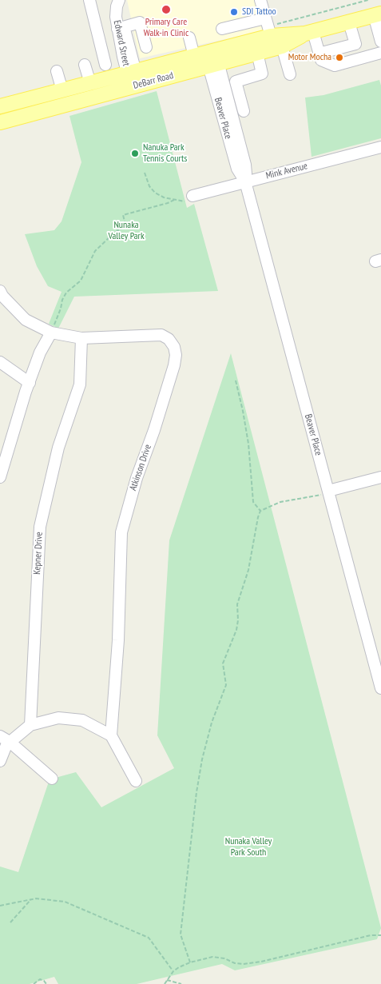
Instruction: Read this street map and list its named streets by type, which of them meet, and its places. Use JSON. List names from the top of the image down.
{
  "streets": {
    "main road": ["DeBarr Road"],
    "street": [
      "Edward Street",
      "Beaver Place",
      "Mink Avenue",
      "Atkinson Drive",
      "Kepner Drive"
    ]
  },
  "crossings": [
    ["Edward Street", "DeBarr Road"],
    ["DeBarr Road", "Beaver Place"],
    ["Beaver Place", "Mink Avenue"],
    ["Atkinson Drive", "Kepner Drive"]
  ],
  "parks": ["Nunaka Valley Park", "Nunaka Valley Park South"],
  "places": [
    "Primary Care Walk-in Clinic",
    "SDI Tattoo",
    "Motor Mocha",
    "Nanuka Park Tennis Courts"
  ]
}
